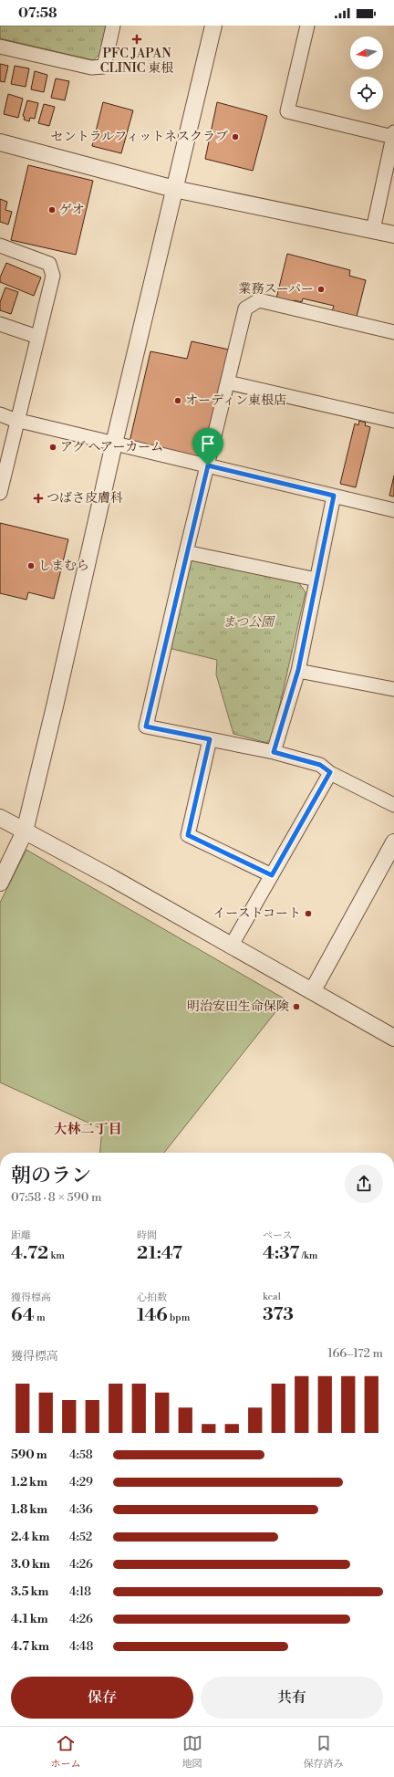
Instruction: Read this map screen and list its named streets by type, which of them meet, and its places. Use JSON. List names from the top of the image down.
{
  "districts": ["大林二丁目"],
  "parks": ["まつ公園"],
  "places": {
    "health": ["PFC JAPAN CLINIC 東根", "つばさ皮膚科"],
    "other": [
      "セントラルフィットネスクラブ",
      "ゲオ",
      "業務スーパー",
      "オーディン東根店",
      "アグ ヘアーカーム",
      "しまむら",
      "イーストコート",
      "明治安田生命保険"
    ]
  },
  "north": "left",
  "page": {
    "status": "07:58",
    "heading": ["朝のラン", "07:58 · 8 × 590 m"],
    "stats": [
      ["距離", "4.72 km"],
      ["時間", "21:47"],
      ["ペース", "4:37 /km"],
      ["獲得標高", "64 m"],
      ["心拍数", "146 bpm"],
      ["kcal", "373"]
    ],
    "chart": ["獲得標高", "166–172 m"],
    "list": [
      {
        "name": "590 m",
        "note": "4:58"
      },
      {
        "name": "1.2 km",
        "note": "4:29"
      },
      {
        "name": "1.8 km",
        "note": "4:36"
      },
      {
        "name": "2.4 km",
        "note": "4:52"
      },
      {
        "name": "3.0 km",
        "note": "4:26"
      },
      {
        "name": "3.5 km",
        "note": "4:18"
      },
      {
        "name": "4.1 km",
        "note": "4:26"
      },
      {
        "name": "4.7 km",
        "note": "4:48"
      }
    ],
    "buttons": ["保存", "共有"],
    "tabs": ["ホーム", "地図", "保存済み"]
  }
}
